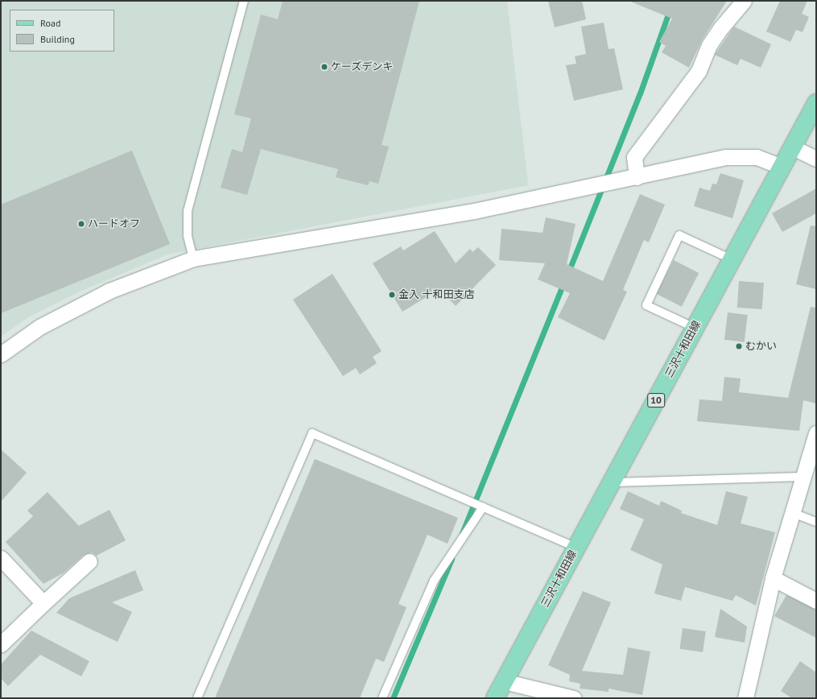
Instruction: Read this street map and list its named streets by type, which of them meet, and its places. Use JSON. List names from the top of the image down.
{
  "streets": {
    "main road": ["三沢十和田線", "10"]
  },
  "places": [
    "ケーズデンキ",
    "ハードオフ",
    "金入 十和田支店",
    "むかい"
  ],
  "legend": ["Road", "Building"]
}
